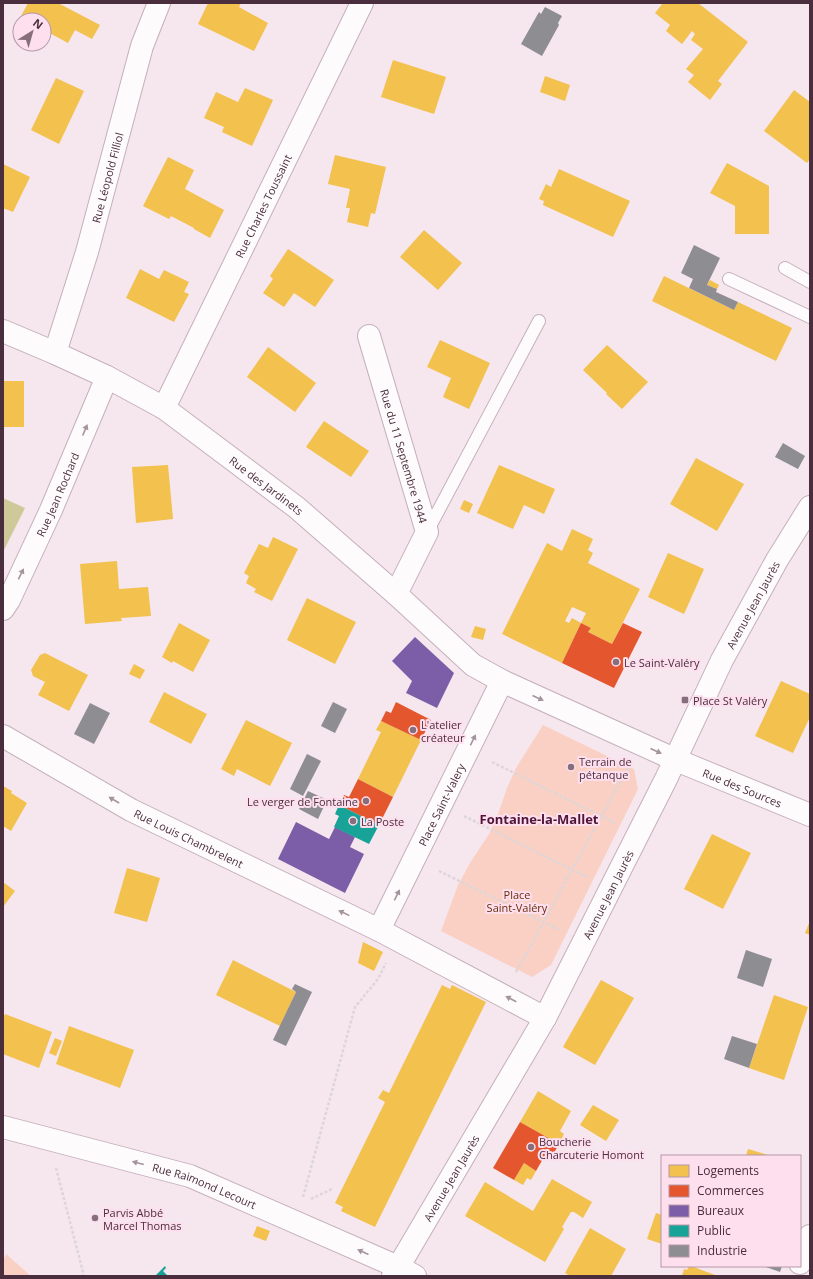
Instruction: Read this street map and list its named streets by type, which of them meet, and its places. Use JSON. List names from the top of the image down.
{
  "streets": {
    "street": [
      "Rue Léopold Filliol",
      "Rue Charles Toussaint",
      "Rue du 11 Septembre 1944",
      "Rue des Jardinets",
      "Rue Jean Rochard",
      "Avenue Jean Jaurès",
      "Rue des Sources",
      "Place Saint-Valery",
      "Rue Louis Chambrelent",
      "Rue Raimond Lecourt"
    ]
  },
  "crossings": [
    ["Rue Léopold Filliol", "Rue des Jardinets"],
    ["Rue Charles Toussaint", "Rue des Jardinets"],
    ["Rue du 11 Septembre 1944", "Rue des Jardinets"],
    ["Rue des Jardinets", "Rue Jean Rochard"],
    ["Rue des Jardinets", "Place Saint-Valery"],
    ["Avenue Jean Jaurès", "Rue des Sources"],
    ["Avenue Jean Jaurès", "Rue Raimond Lecourt"],
    ["Place Saint-Valery", "Rue Louis Chambrelent"]
  ],
  "one_way": [
    "Rue Jean Rochard",
    "Place Saint-Valery",
    "Rue Louis Chambrelent",
    "Rue Raimond Lecourt"
  ],
  "districts": ["Fontaine-la-Mallet"],
  "parks": ["Place Saint-Valéry"],
  "places": {
    "other": [
      "Le Saint-Valéry",
      "L'atelier créateur",
      "Terrain de pétanque",
      "Le verger de Fontaine",
      "La Poste",
      "Boucherie Charcuterie Homont",
      "Parvis Abbé Marcel Thomas"
    ],
    "transit": ["Place St Valéry"]
  },
  "legend": [
    "Logements",
    "Commerces",
    "Bureaux",
    "Public",
    "Industrie"
  ],
  "north": "top right"
}
